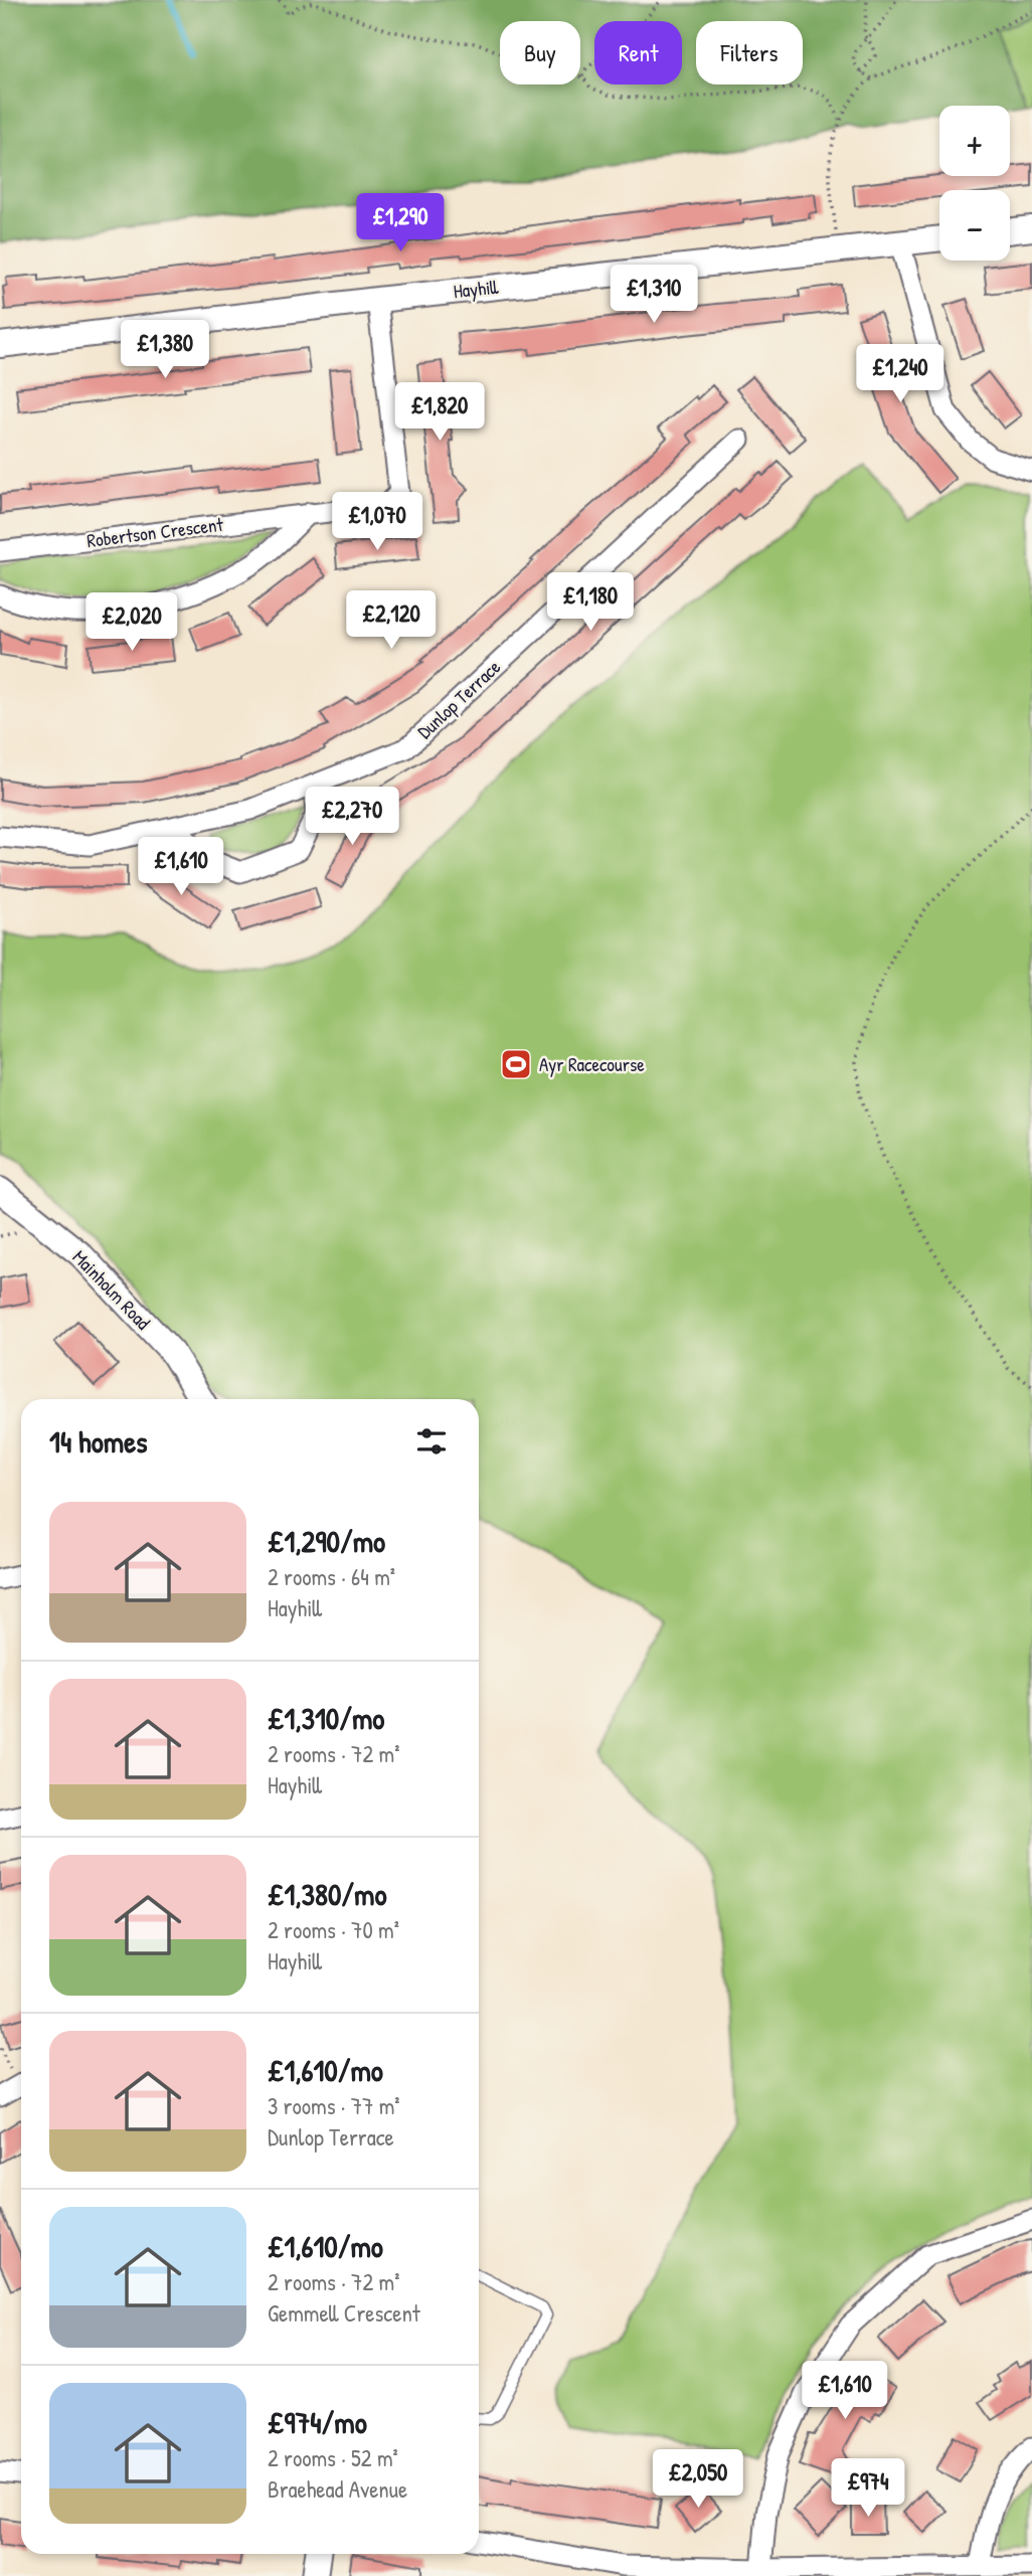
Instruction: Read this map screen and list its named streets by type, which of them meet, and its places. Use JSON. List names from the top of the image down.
{
  "streets": {
    "street": [
      "Hayhill",
      "Robertson Crescent",
      "Dunlop Terrace",
      "Mainholm Road"
    ]
  },
  "crossings": [
    ["Hayhill", "Robertson Crescent"]
  ],
  "places": {
    "sports": ["Ayr Racecourse"]
  },
  "page": {
    "chip": ["Buy", "Rent", "Filters"],
    "map_buttons": ["+", "−"],
    "price": [
      "£1,290",
      "£1,310",
      "£1,380",
      "£1,240",
      "£1,820",
      "£1,070",
      "£1,180",
      "£2,120",
      "£2,020",
      "£2,270",
      "£1,610",
      "£1,610",
      "£2,050",
      "£974"
    ],
    "heading": "14 homes",
    "list": [
      {
        "name": "£1,290/mo",
        "note": "2 rooms · 64 m² · Hayhill"
      },
      {
        "name": "£1,310/mo",
        "note": "2 rooms · 72 m² · Hayhill"
      },
      {
        "name": "£1,380/mo",
        "note": "2 rooms · 70 m² · Hayhill"
      },
      {
        "name": "£1,610/mo",
        "note": "3 rooms · 77 m² · Dunlop Terrace"
      },
      {
        "name": "£1,610/mo",
        "note": "2 rooms · 72 m² · Gemmell Crescent"
      },
      {
        "name": "£974/mo",
        "note": "2 rooms · 52 m² · Braehead Avenue"
      }
    ]
  }
}
